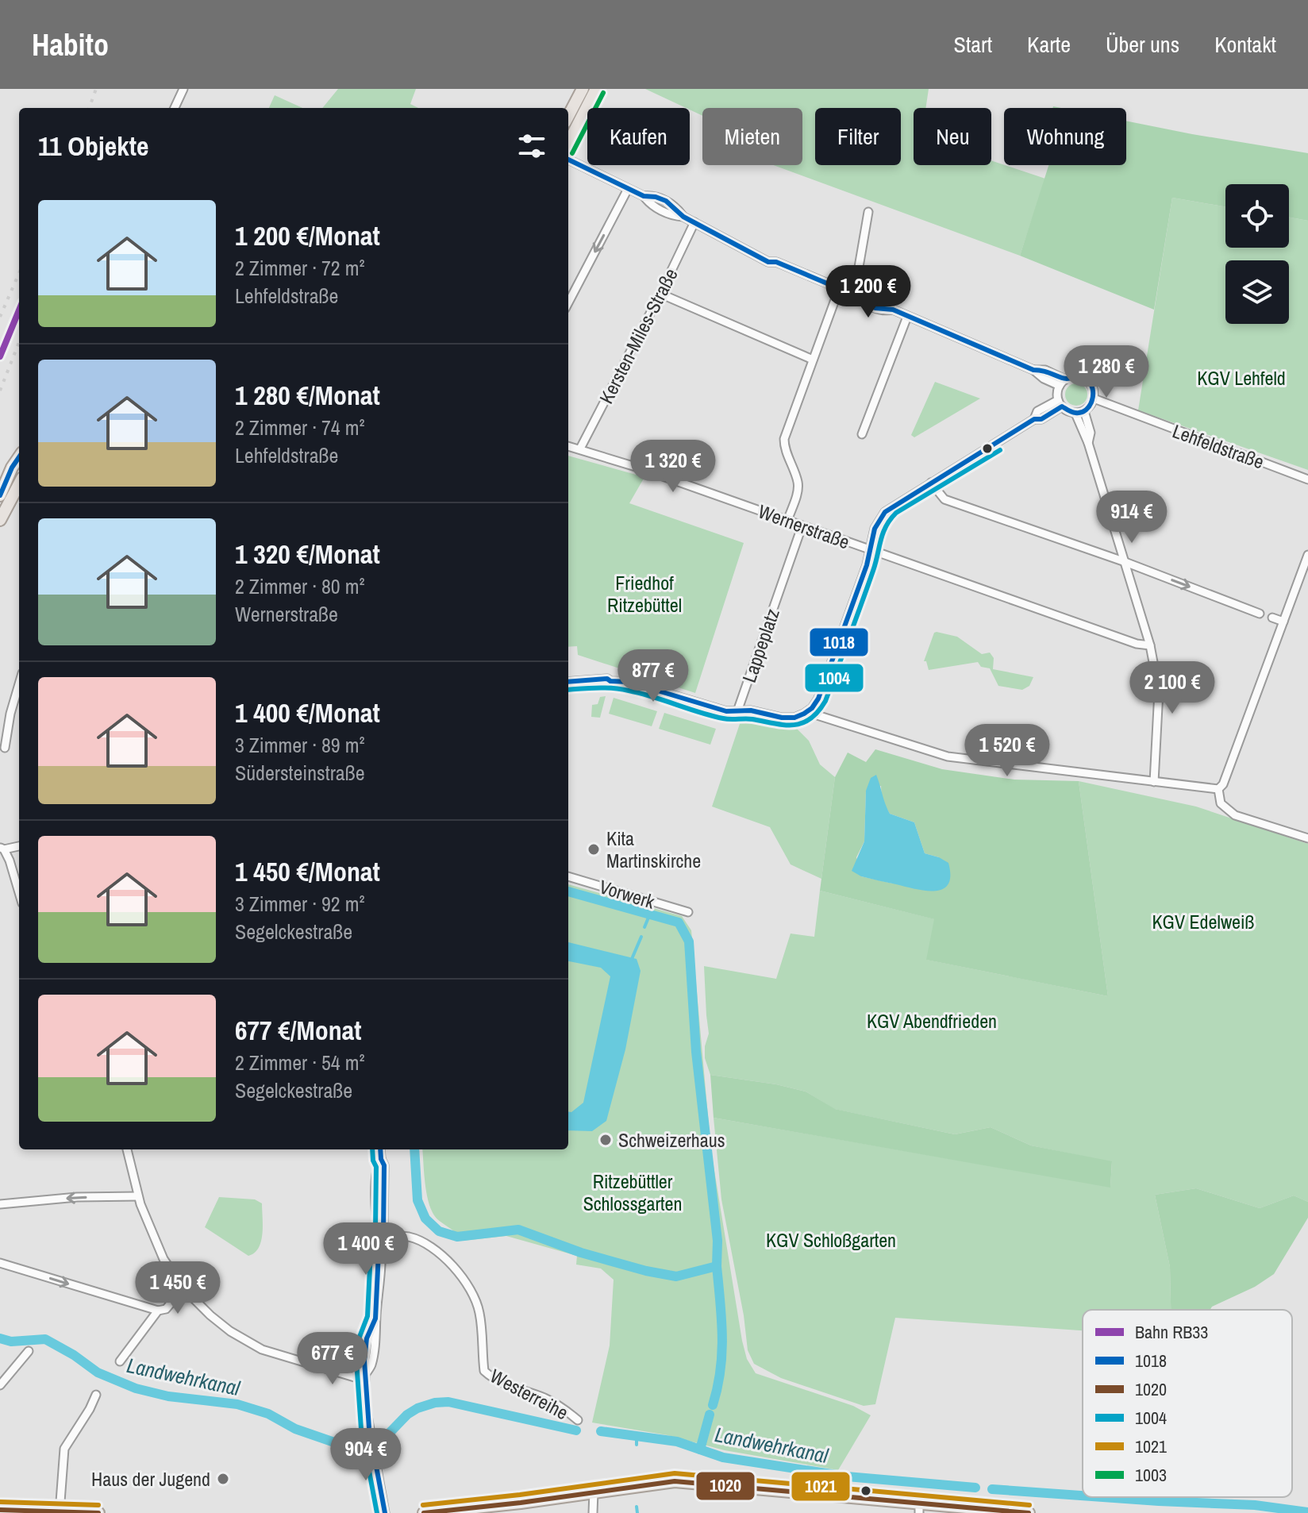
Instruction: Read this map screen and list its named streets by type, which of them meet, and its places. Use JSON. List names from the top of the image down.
{
  "streets": {
    "street": [
      "Kersten-Miles-Straße",
      "Lehfeldstraße",
      "Wernerstraße",
      "Lappeplatz",
      "Vorwerk",
      "Westerreihe"
    ]
  },
  "crossings": [
    ["Kersten-Miles-Straße", "Wernerstraße"],
    ["Wernerstraße", "Lappeplatz"]
  ],
  "water": ["Landwehrkanal"],
  "parks": [
    "KGV Lehfeld",
    "Friedhof Ritzebüttel",
    "KGV Edelweiß",
    "KGV Abendfrieden",
    "Ritzebüttler Schlossgarten",
    "KGV Schloßgarten"
  ],
  "places": ["Kita Martinskirche", "Schweizerhaus", "Haus der Jugend"],
  "lines": [
    "transit line 1003",
    "transit line 1018",
    "rail line RB33",
    "transit line 1004",
    "transit line 1021",
    "transit line 1020"
  ],
  "legend": [
    "Bahn RB33",
    "1018",
    "1020",
    "1004",
    "1021",
    "1003"
  ],
  "page": {
    "header": "Habito",
    "nav": [
      "Start",
      "Karte",
      "Über uns",
      "Kontakt"
    ],
    "chip": [
      "Kaufen",
      "Mieten",
      "Filter",
      "Neu",
      "Wohnung"
    ],
    "heading": "11 Objekte",
    "list": [
      {
        "name": "1 200 €/Monat",
        "note": "2 Zimmer · 72 m² · Lehfeldstraße"
      },
      {
        "name": "1 280 €/Monat",
        "note": "2 Zimmer · 74 m² · Lehfeldstraße"
      },
      {
        "name": "1 320 €/Monat",
        "note": "2 Zimmer · 80 m² · Wernerstraße"
      },
      {
        "name": "1 400 €/Monat",
        "note": "3 Zimmer · 89 m² · Südersteinstraße"
      },
      {
        "name": "1 450 €/Monat",
        "note": "3 Zimmer · 92 m² · Segelckestraße"
      },
      {
        "name": "677 €/Monat",
        "note": "2 Zimmer · 54 m² · Segelckestraße"
      }
    ],
    "price": [
      "1 200 €",
      "1 280 €",
      "1 320 €",
      "914 €",
      "877 €",
      "2 100 €",
      "1 520 €",
      "1 400 €",
      "1 450 €",
      "677 €",
      "904 €"
    ]
  }
}
